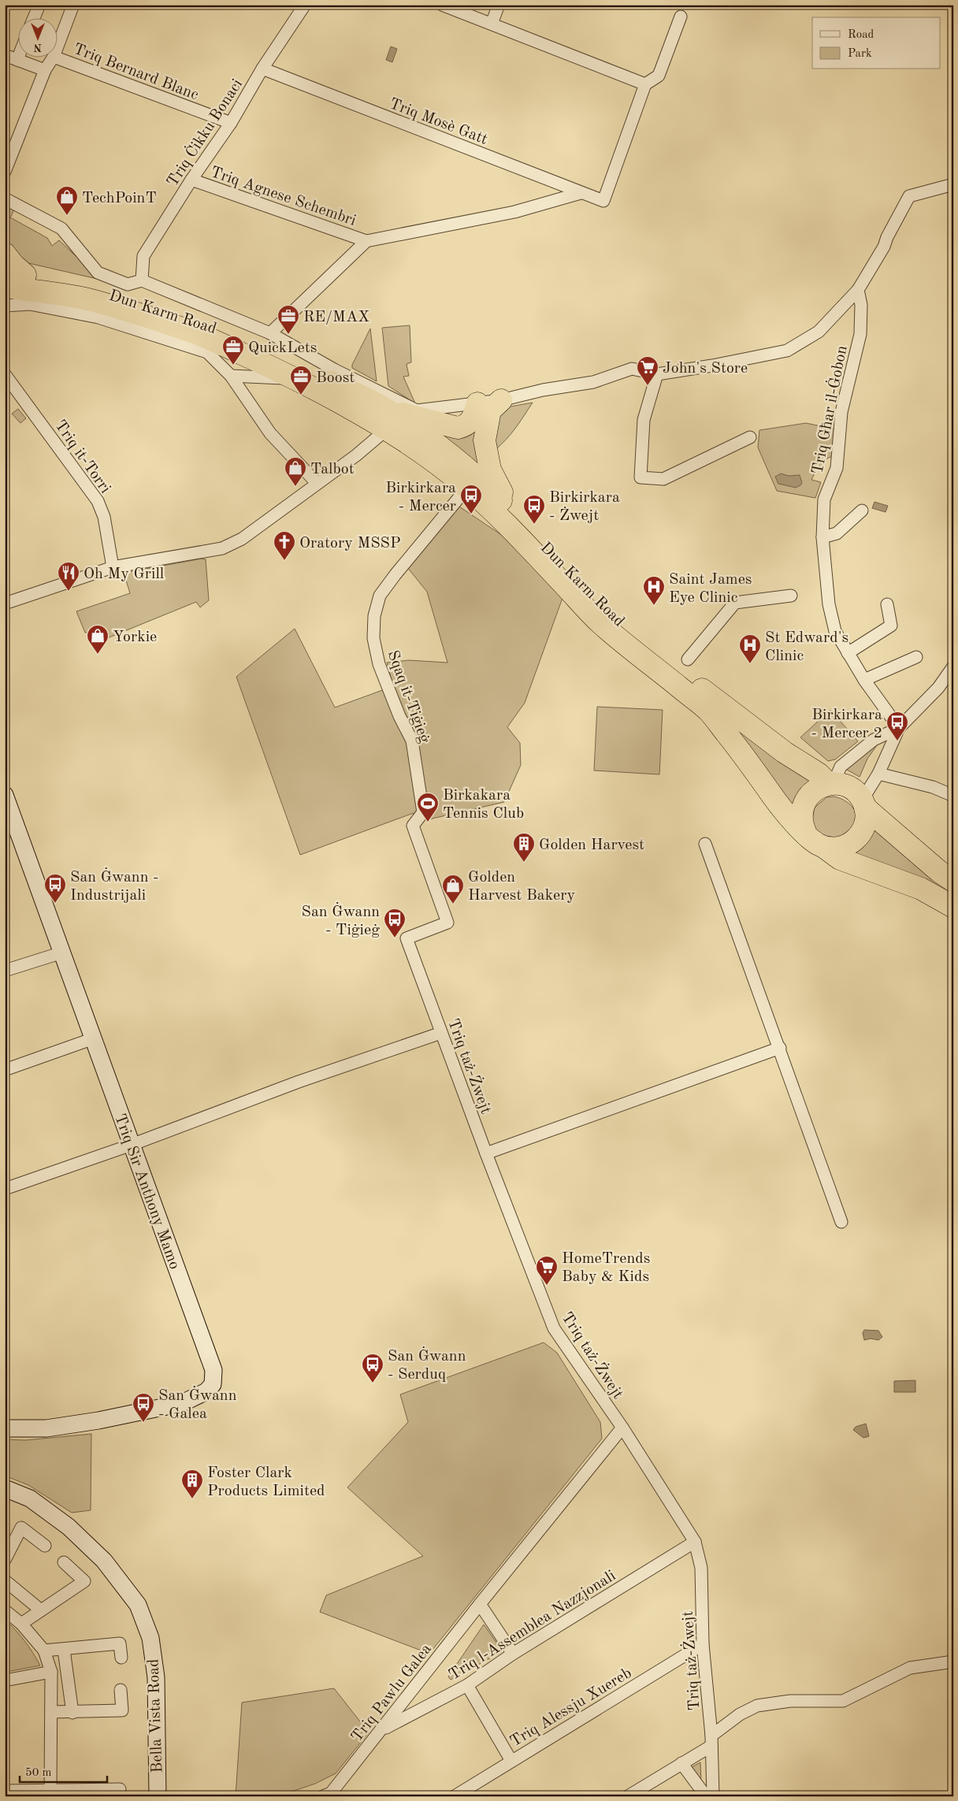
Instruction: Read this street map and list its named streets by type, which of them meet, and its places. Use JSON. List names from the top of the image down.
{
  "streets": {
    "highway": ["Dun Karm Road"],
    "main road": ["Triq Sir Anthony Mamo", "Bella Vista Road"],
    "street": [
      "Triq Bernard Blanc",
      "Triq Mosè Gatt",
      "Triq Ċikku Bonaci",
      "Triq Agnese Schembri",
      "Triq Għar il-Ġobon",
      "Triq it-Torri",
      "Sqaq it-Tiġieġ",
      "Triq taż-Żwejt",
      "Triq l-Assemblea Nazzjonali",
      "Triq Pawlu Galea",
      "Triq Alessju Xuereb"
    ]
  },
  "crossings": [
    ["Triq Bernard Blanc", "Triq Ċikku Bonaci"],
    ["Triq Mosè Gatt", "Triq Ċikku Bonaci"],
    ["Triq Ċikku Bonaci", "Triq Agnese Schembri"],
    ["Triq Ċikku Bonaci", "Dun Karm Road"],
    ["Dun Karm Road", "Sqaq it-Tiġieġ"],
    ["Sqaq it-Tiġieġ", "Triq taż-Żwejt"],
    ["Triq taż-Żwejt", "Triq l-Assemblea Nazzjonali"],
    ["Triq taż-Żwejt", "Triq Pawlu Galea"],
    ["Triq taż-Żwejt", "Triq Alessju Xuereb"],
    ["Triq l-Assemblea Nazzjonali", "Triq Pawlu Galea"]
  ],
  "places": {
    "shop": [
      "TechPoinT",
      "Talbot",
      "Yorkie",
      "Golden Harvest Bakery"
    ],
    "office": ["RE/MAX", "QuickLets", "Boost"],
    "supermarket": ["John's Store", "HomeTrends Baby & Kids"],
    "bus stop": [
      "Birkirkara - Mercer",
      "Birkirkara - Żwejt",
      "Birkirkara - Mercer 2",
      "San Ġwann - Industrijali",
      "San Ġwann - Tiġieġ",
      "San Ġwann - Serduq",
      "San Ġwann - Galea"
    ],
    "church": ["Oratory MSSP"],
    "restaurant": ["Oh My Grill"],
    "hospital": ["Saint James Eye Clinic", "St Edward's Clinic"],
    "sports": ["Birkakara Tennis Club"],
    "building": ["Golden Harvest", "Foster Clark Products Limited"]
  },
  "legend": ["Road", "Park"],
  "scale_bar": "50 m",
  "north": "bottom"
}
